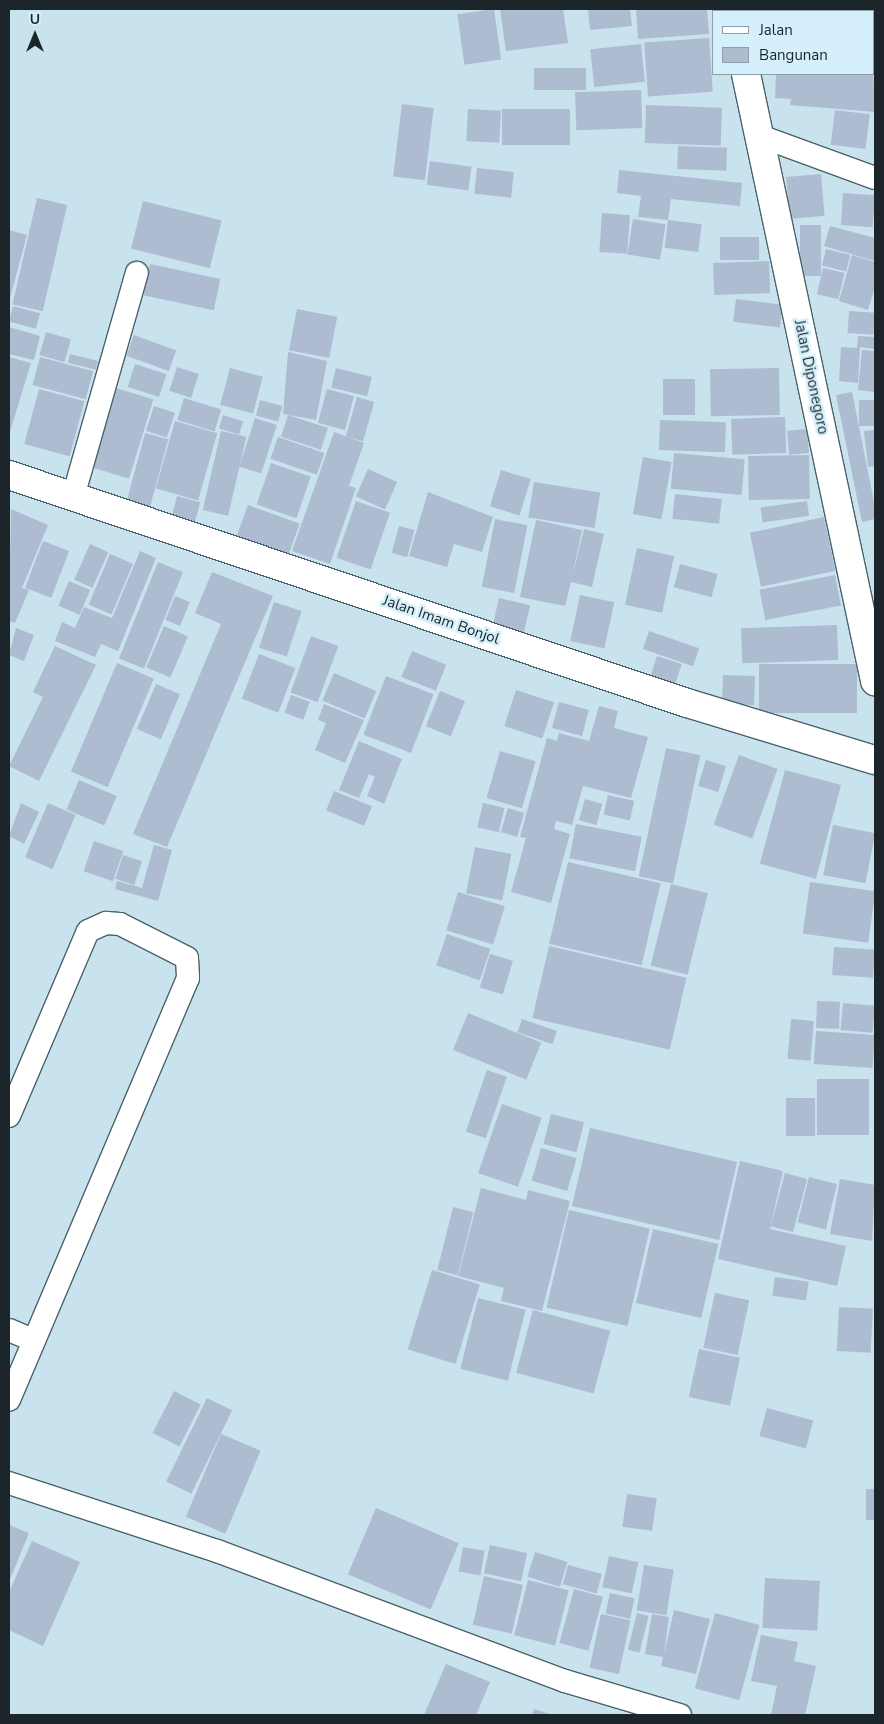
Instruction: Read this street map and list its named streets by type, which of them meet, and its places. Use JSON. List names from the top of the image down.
{
  "streets": {
    "main road": ["Jalan Diponegoro", "Jalan Imam Bonjol"]
  },
  "legend": ["Jalan", "Bangunan"],
  "north": "top"
}
